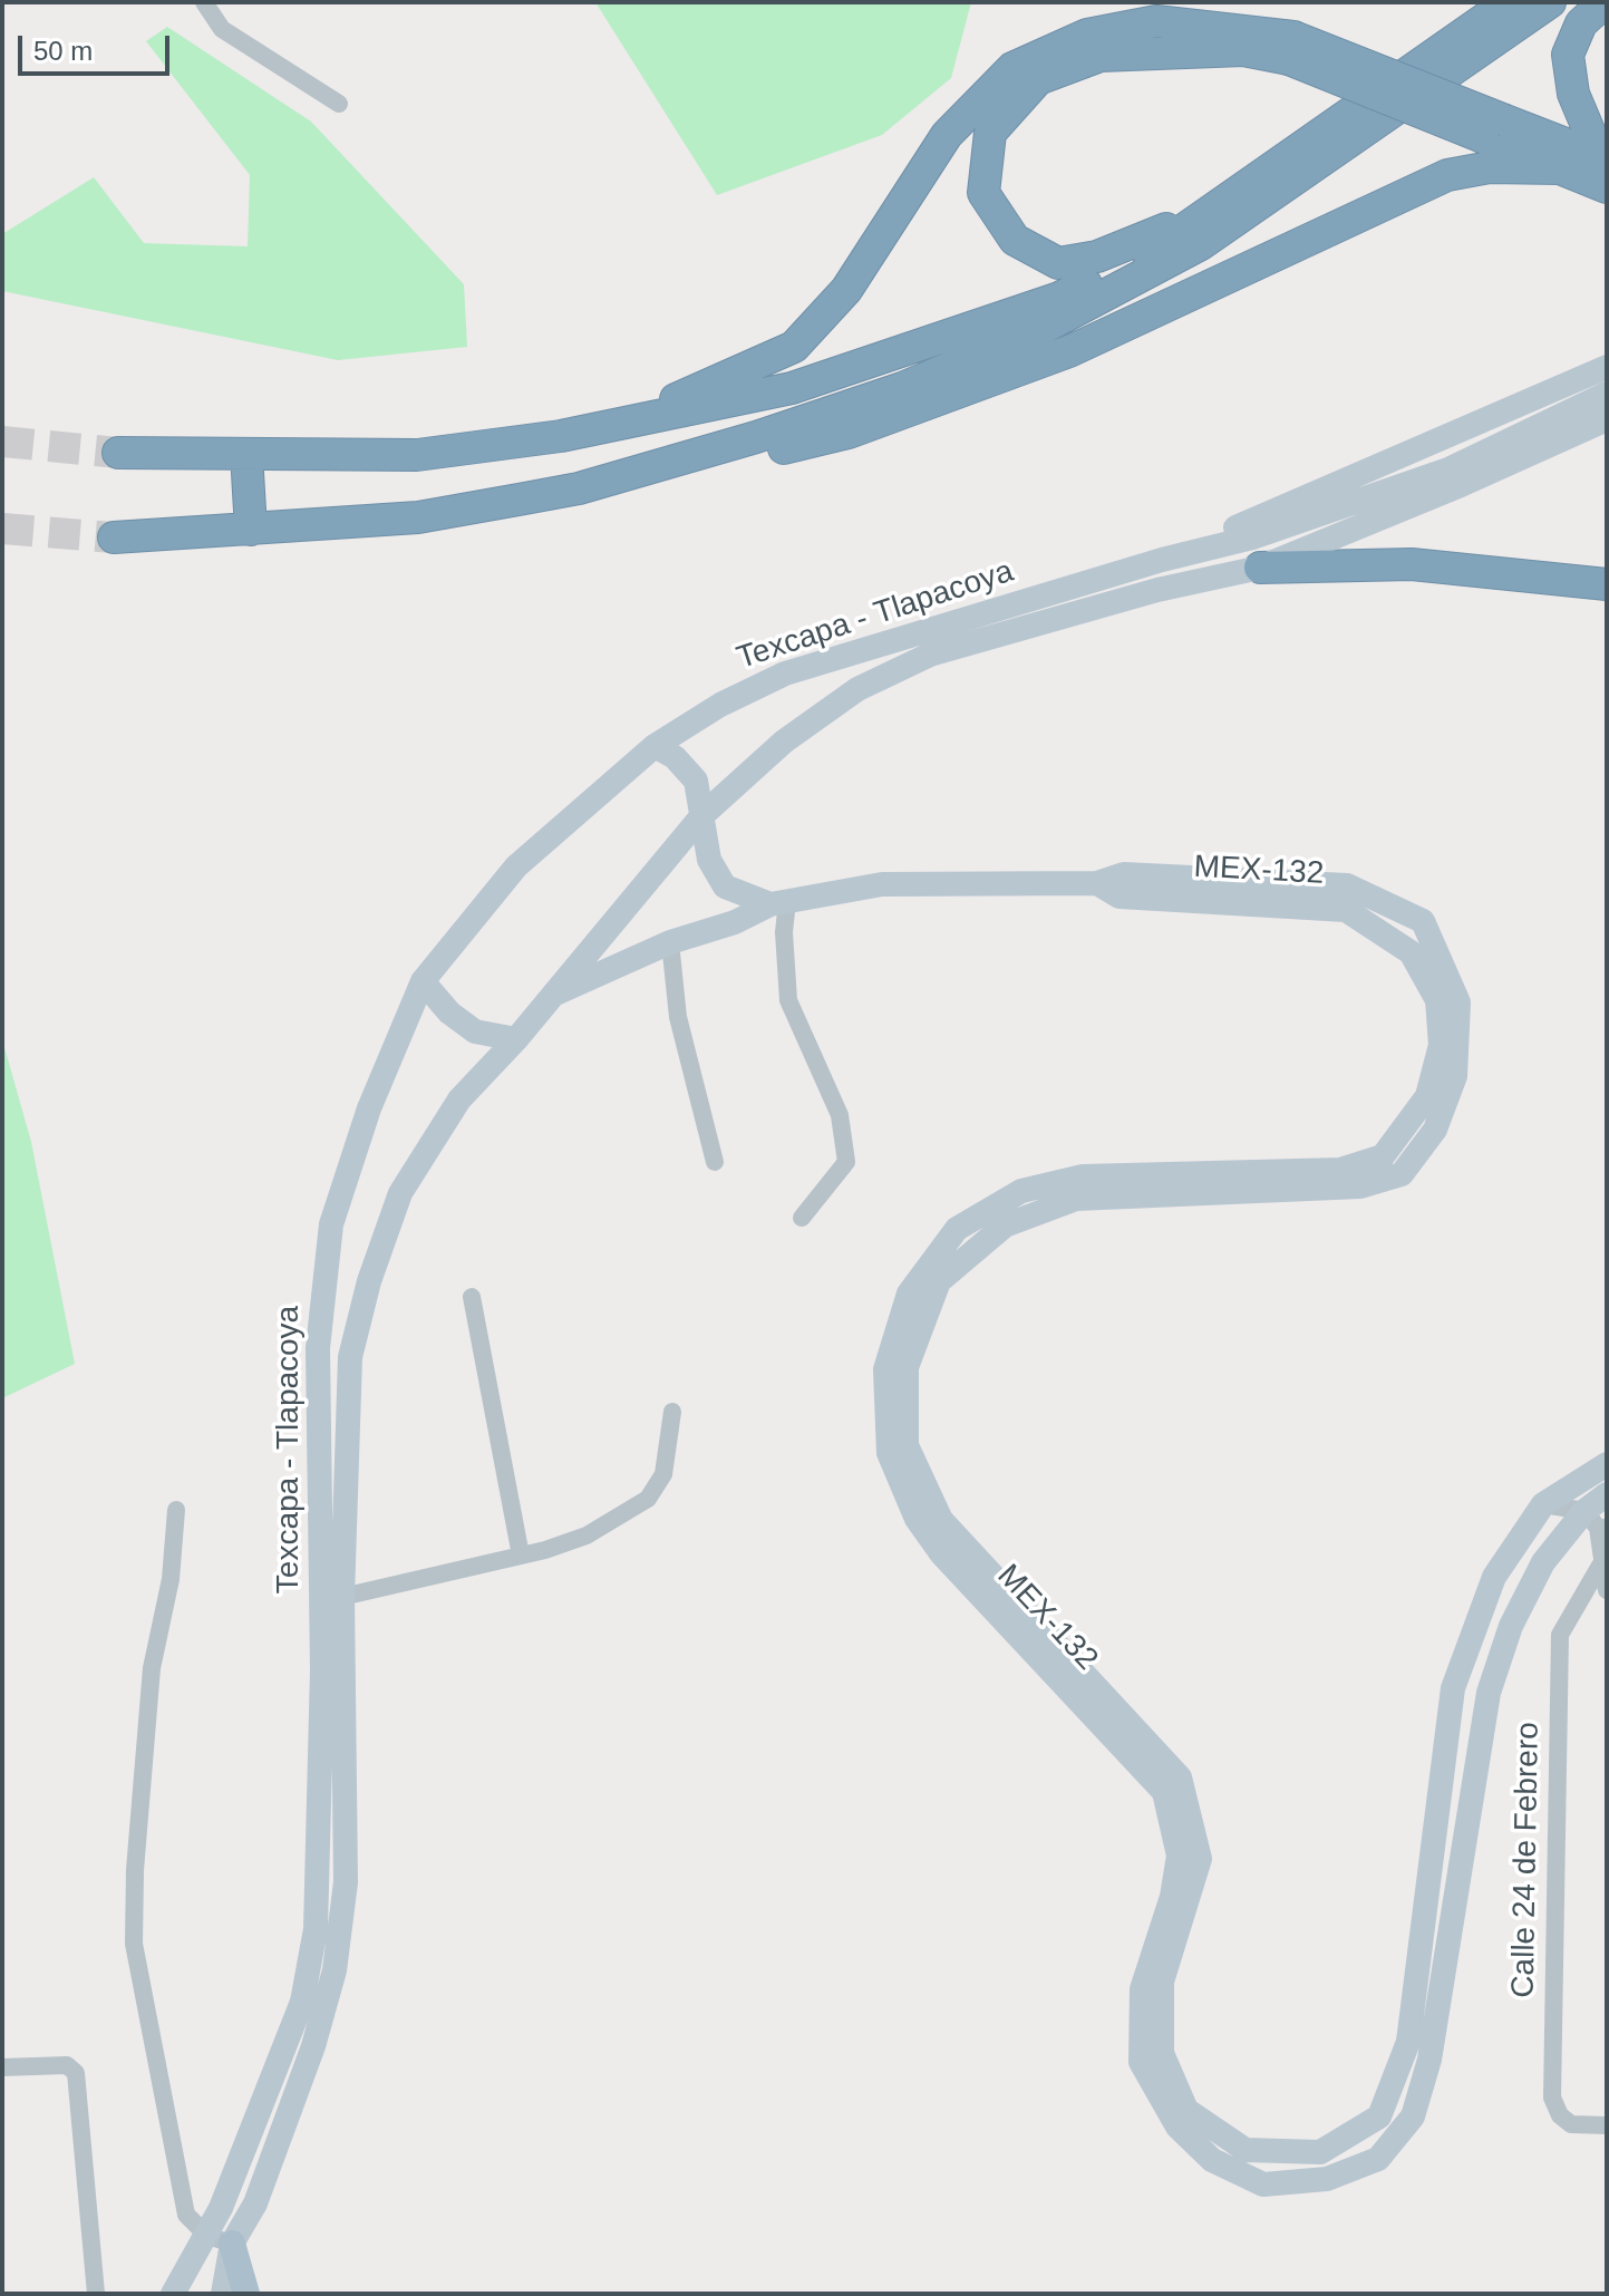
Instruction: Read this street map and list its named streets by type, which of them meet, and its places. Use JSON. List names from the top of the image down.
{
  "streets": {
    "main road": ["Texcapa - Tlapacoya", "MEX-132"],
    "street": ["Calle 24 de Febrero"]
  },
  "crossings": [
    ["Texcapa - Tlapacoya", "MEX-132"]
  ],
  "scale_bar": "50 m"
}
